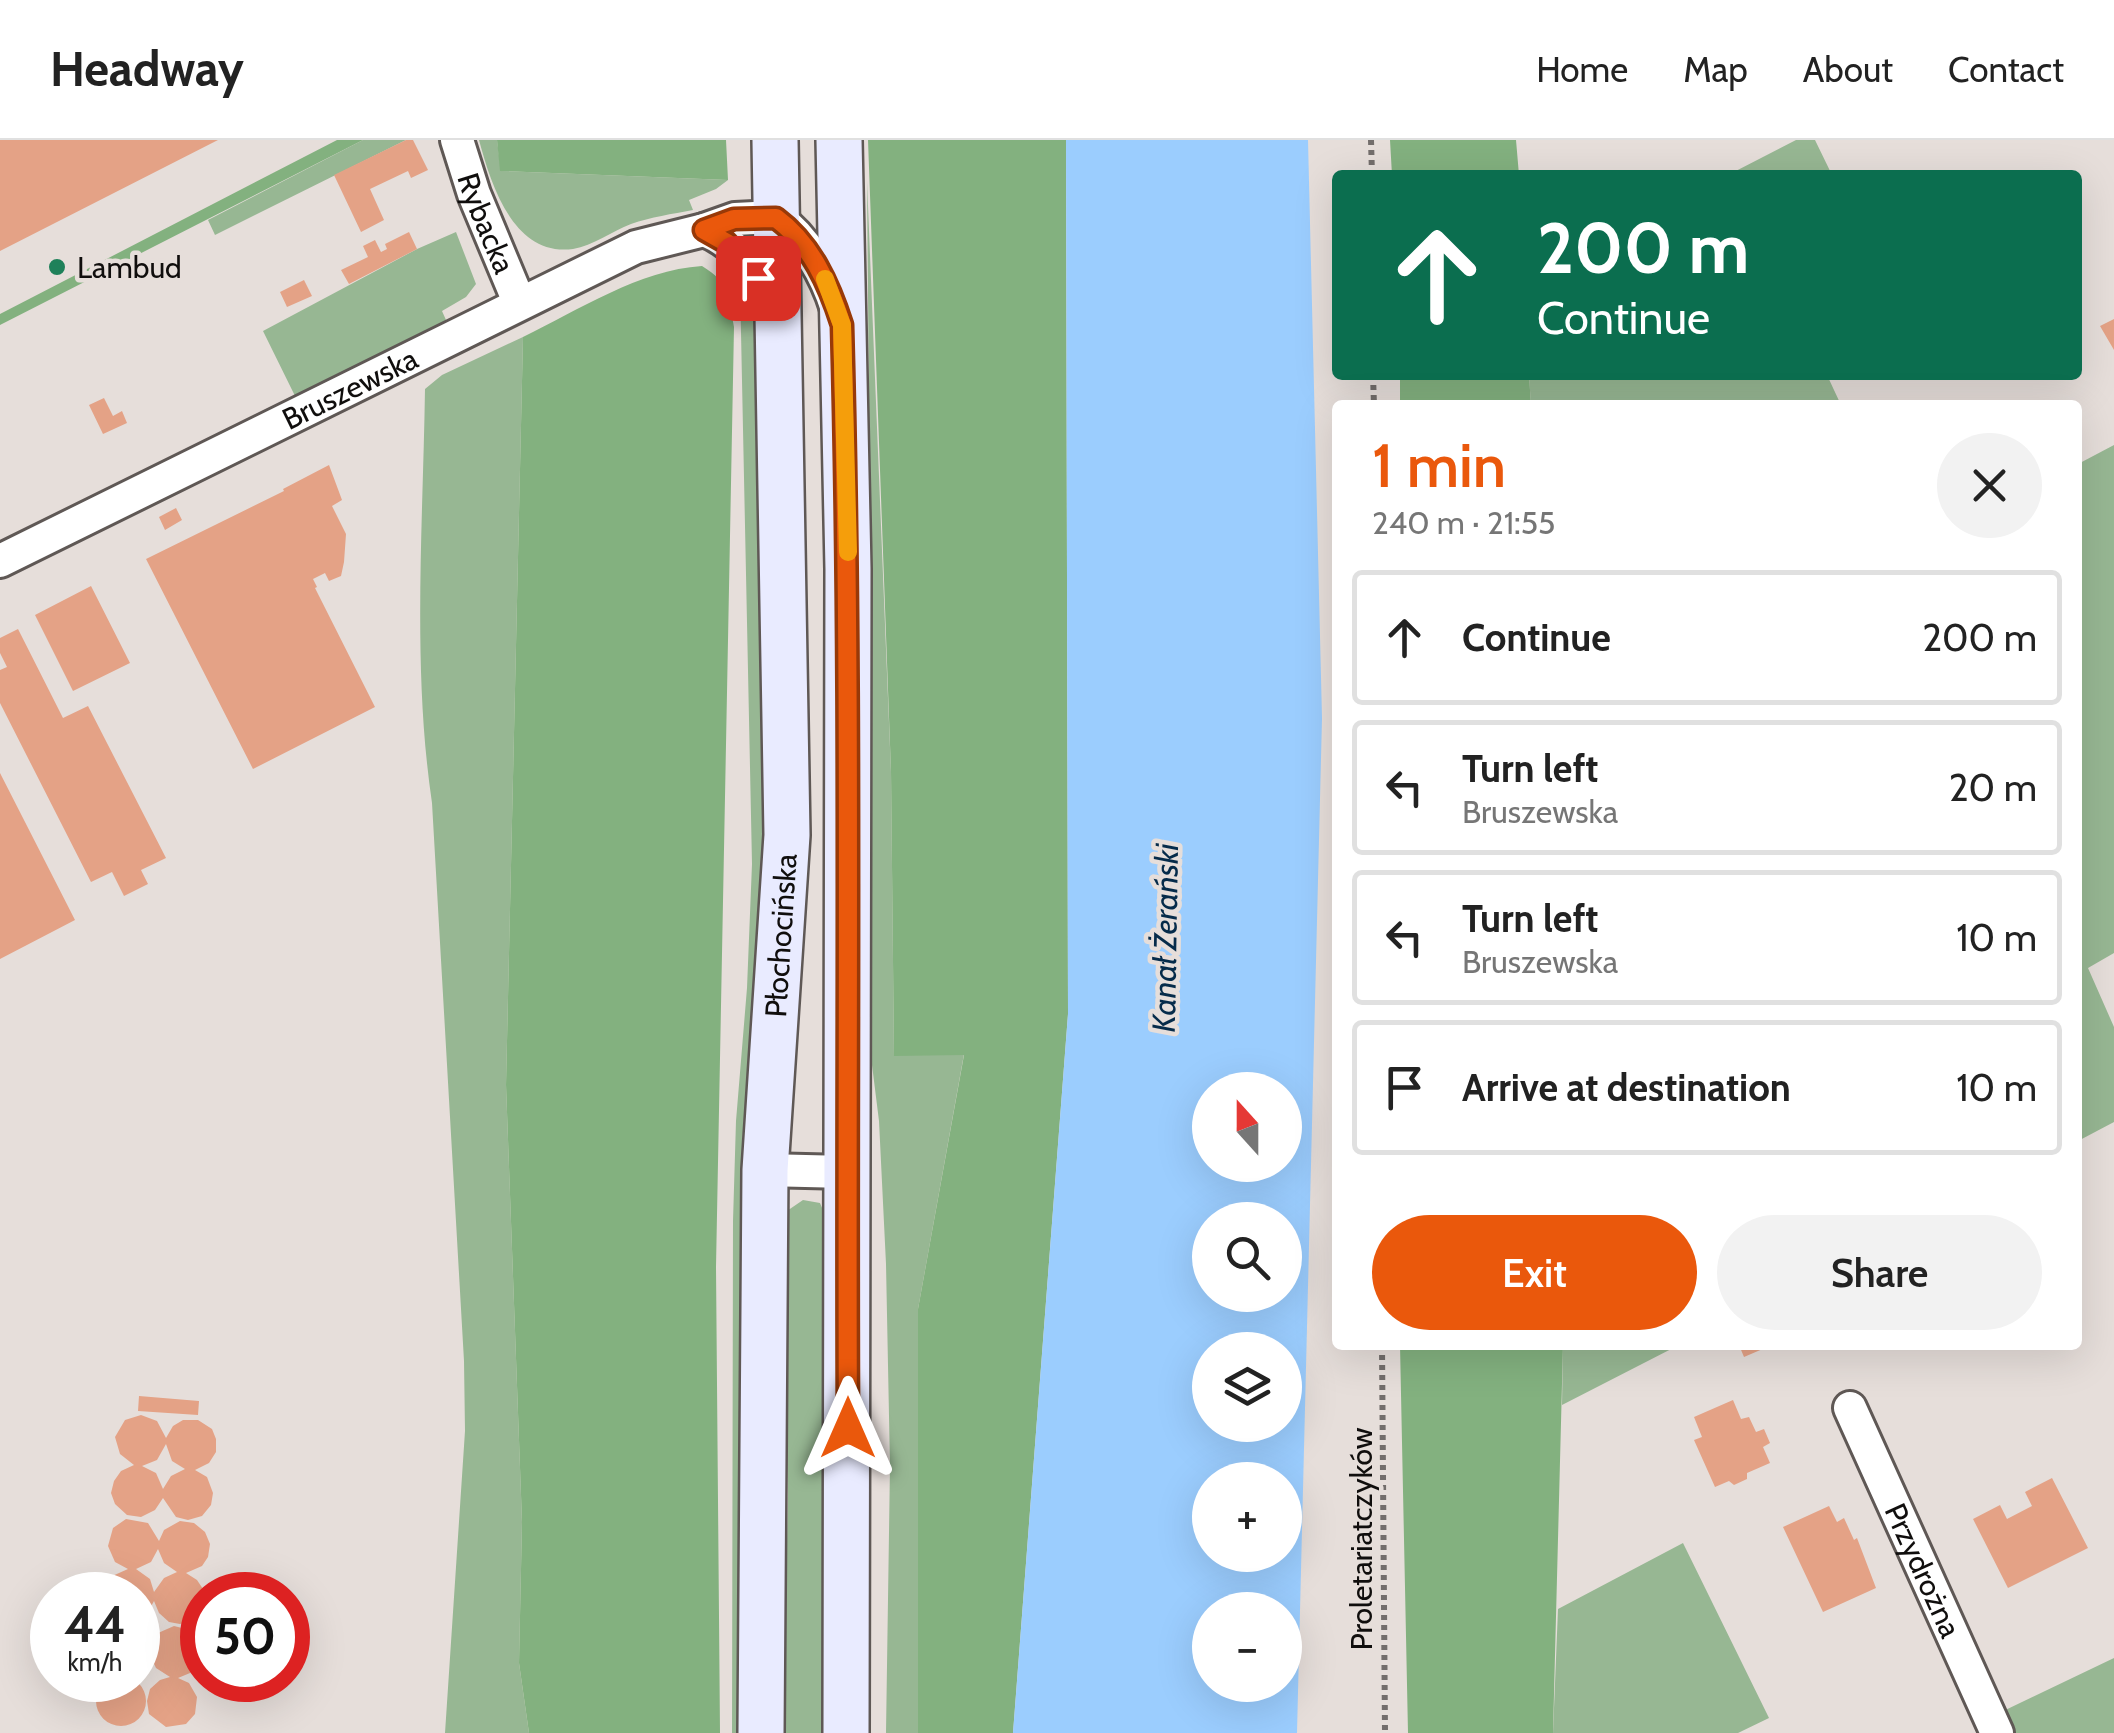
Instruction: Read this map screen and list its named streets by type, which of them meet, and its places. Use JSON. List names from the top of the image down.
{
  "streets": {
    "main road": ["Płochocińska"],
    "street": ["Rybacka", "Bruszewska", "Przydrożna"],
    "path": ["Proletariatczyków"]
  },
  "crossings": [
    ["Rybacka", "Bruszewska"],
    ["Bruszewska", "Płochocińska"]
  ],
  "water": ["Kanał Żerański"],
  "places": ["Lambud"],
  "north": "top",
  "page": {
    "header": "Headway",
    "nav": [
      "Home",
      "Map",
      "About",
      "Contact"
    ],
    "turn": ["200 m", "Continue"],
    "heading": ["1 min", "240 m · 21:55"],
    "list": [
      {
        "name": "Continue",
        "value": "200 m"
      },
      {
        "name": "Turn left",
        "note": "Bruszewska",
        "value": "20 m"
      },
      {
        "name": "Turn left",
        "note": "Bruszewska",
        "value": "10 m"
      },
      {
        "name": "Arrive at destination",
        "value": "10 m"
      }
    ],
    "map_buttons": ["+", "−"],
    "buttons": ["Exit", "Share"],
    "speed": "44 km/h",
    "limit": "50"
  }
}
